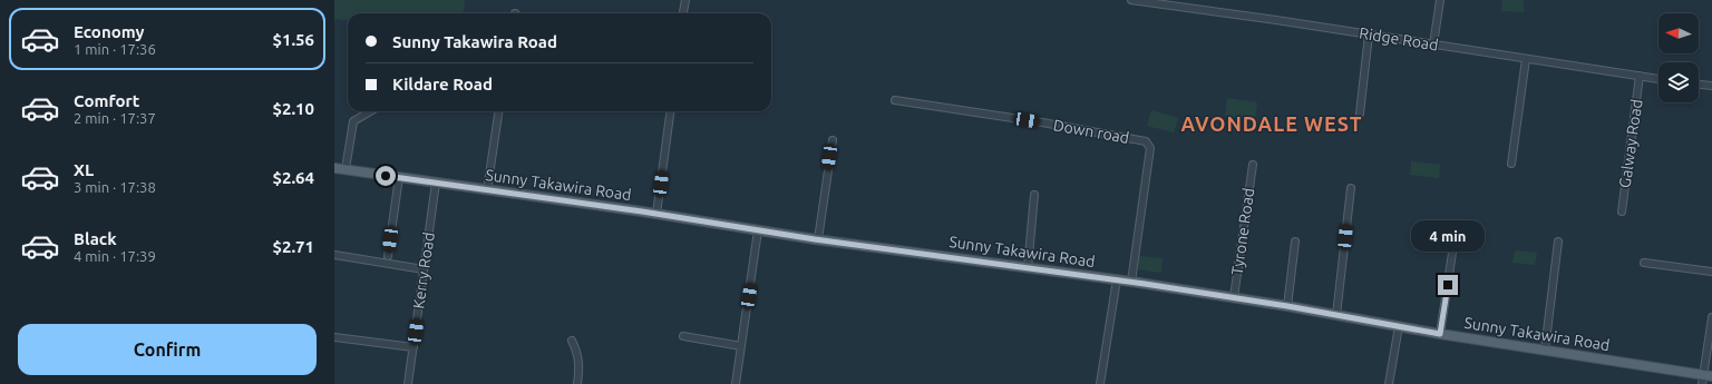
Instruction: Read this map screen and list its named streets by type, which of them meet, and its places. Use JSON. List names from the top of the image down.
{
  "streets": {
    "main road": ["Sunny Takawira Road"],
    "street": [
      "Ridge Road",
      "Down road",
      "Galway Road",
      "Tyrone Road",
      "Kerry Road"
    ]
  },
  "crossings": [
    ["Ridge Road", "Galway Road"],
    ["Down road", "Sunny Takawira Road"],
    ["Sunny Takawira Road", "Tyrone Road"],
    ["Sunny Takawira Road", "Kerry Road"]
  ],
  "districts": ["AVONDALE WEST"],
  "north": "left",
  "page": {
    "list": [
      {
        "name": "Economy",
        "note": "1 min · 17:36",
        "value": "$1.56"
      },
      {
        "name": "Comfort",
        "note": "2 min · 17:37",
        "value": "$2.10"
      },
      {
        "name": "XL",
        "note": "3 min · 17:38",
        "value": "$2.64"
      },
      {
        "name": "Black",
        "note": "4 min · 17:39",
        "value": "$2.71"
      }
    ],
    "banner": ["Sunny Takawira Road", "Kildare Road"],
    "bubble": "4 min",
    "buttons": "Confirm"
  }
}
